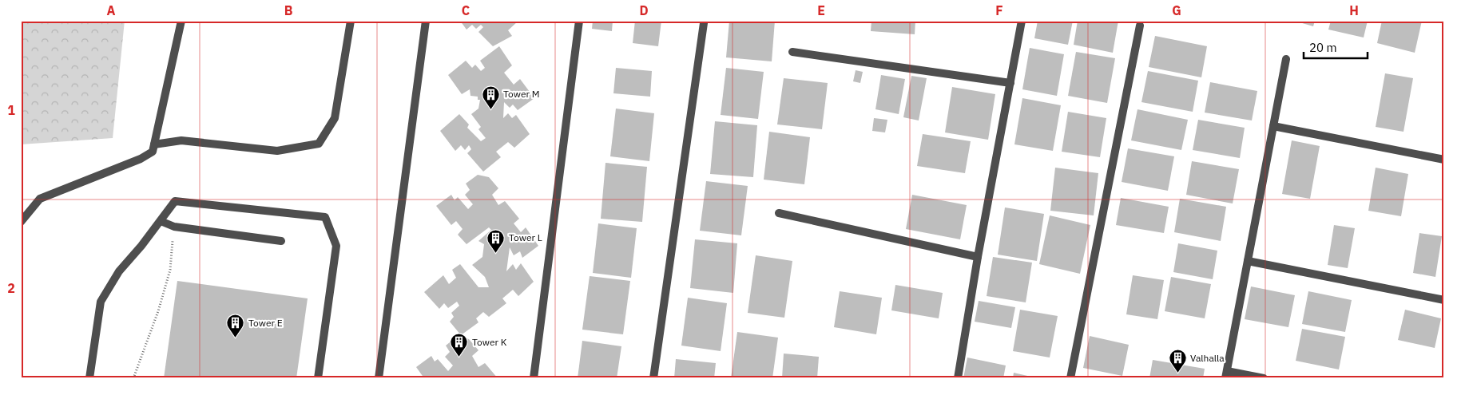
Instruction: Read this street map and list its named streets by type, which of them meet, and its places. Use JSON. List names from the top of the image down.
{
  "places": {
    "building": [
      "Tower M",
      "Tower L",
      "Tower E",
      "Tower K",
      "Valhalla"
    ]
  },
  "scale_bar": "20 m",
  "grid": {
    "columns": [
      "A",
      "B",
      "C",
      "D",
      "E",
      "F",
      "G",
      "H"
    ],
    "rows": ["1", "2"]
  }
}
